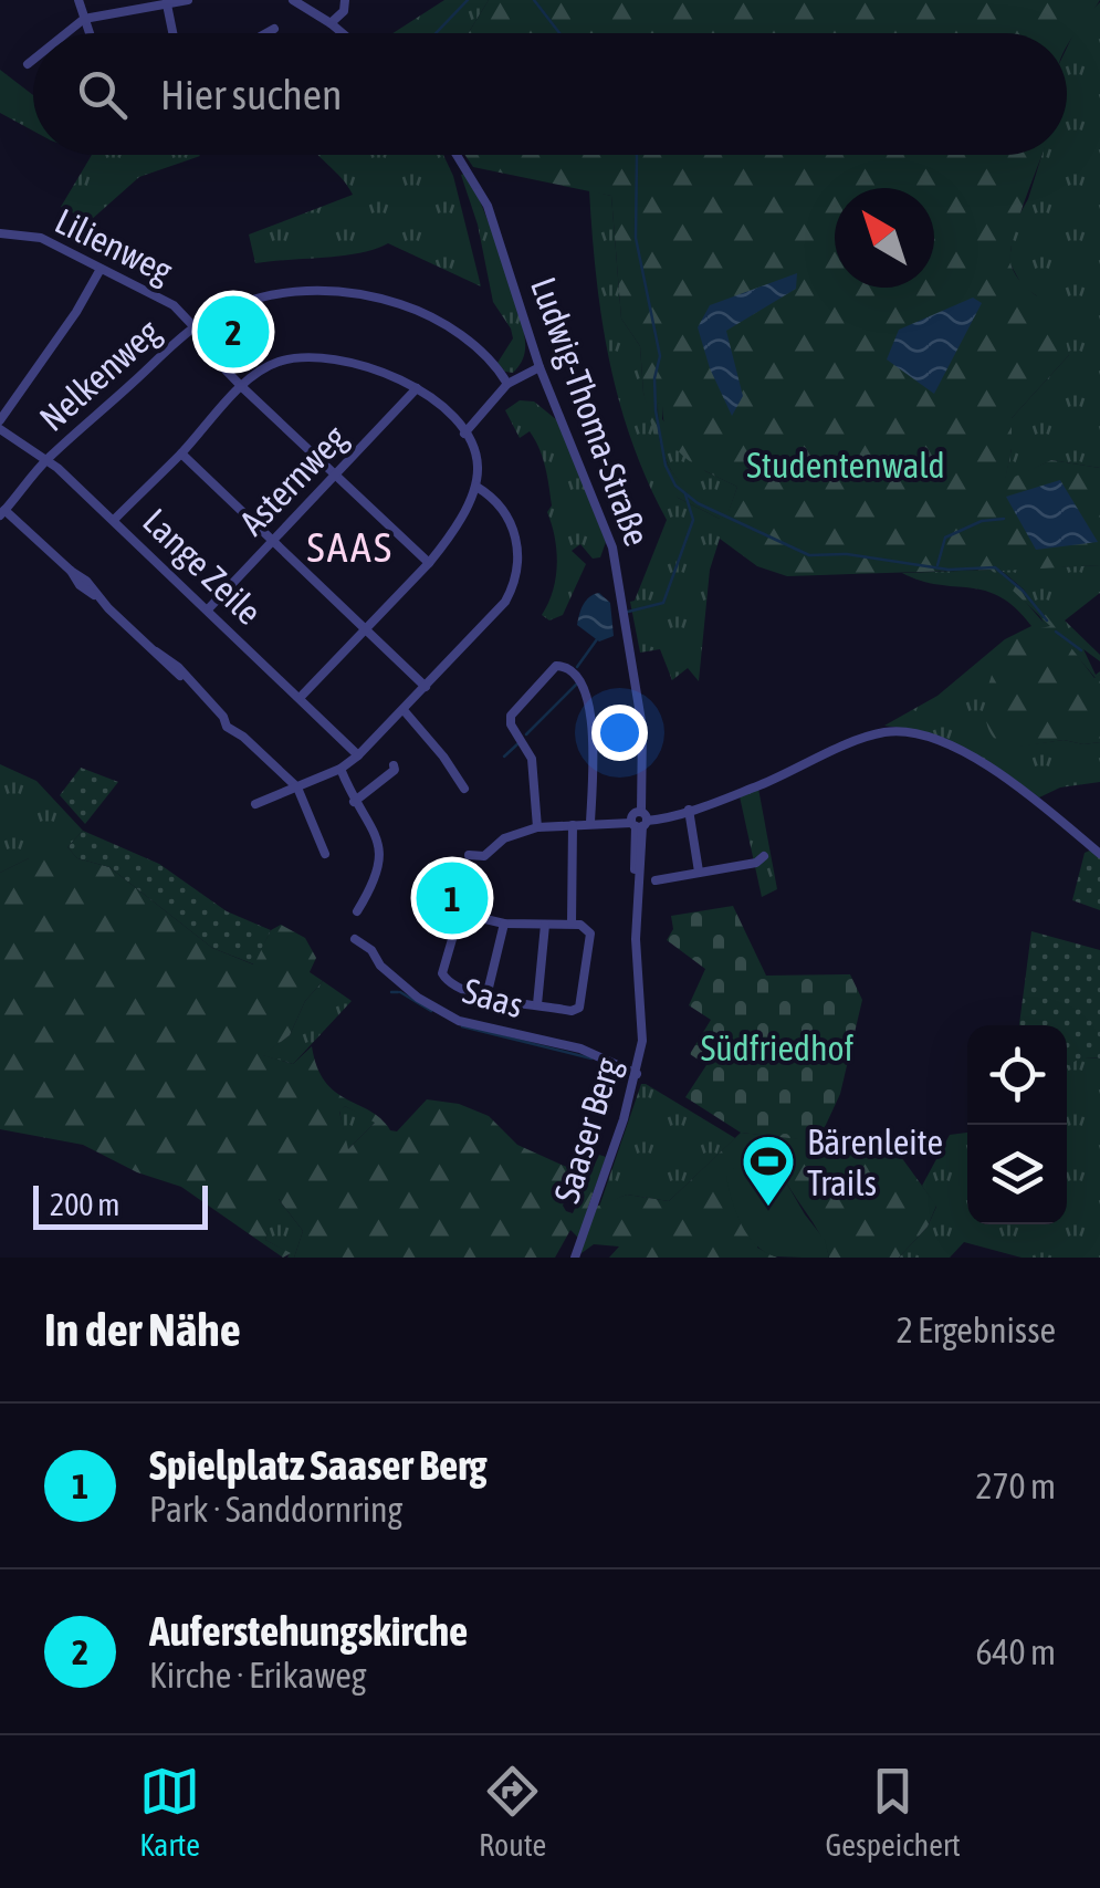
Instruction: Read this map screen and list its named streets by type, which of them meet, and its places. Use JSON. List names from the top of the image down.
{
  "streets": {
    "street": [
      "Lilienweg",
      "Nelkenweg",
      "Ludwig-Thoma-Straße",
      "Asternweg",
      "Lange Zeile",
      "Saas",
      "Saaser Berg"
    ]
  },
  "crossings": [
    ["Lilienweg", "Nelkenweg"],
    ["Lilienweg", "Asternweg"],
    ["Nelkenweg", "Lange Zeile"],
    ["Ludwig-Thoma-Straße", "Saaser Berg"],
    ["Asternweg", "Lange Zeile"],
    ["Saas", "Saaser Berg"]
  ],
  "districts": ["SAAS"],
  "parks": ["Studentenwald", "Südfriedhof"],
  "places": {
    "sports": ["Bärenleite Trails"]
  },
  "scale_bar": "200 m",
  "north": "top left",
  "page": {
    "search": "Hier suchen",
    "pins": ["2", "1"],
    "scale": "200 m",
    "heading": ["In der Nähe", "2 Ergebnisse"],
    "list": [
      {
        "mark": "1",
        "name": "Spielplatz Saaser Berg",
        "note": "Park · Sanddornring",
        "value": "270 m"
      },
      {
        "mark": "2",
        "name": "Auferstehungskirche",
        "note": "Kirche · Erikaweg",
        "value": "640 m"
      }
    ],
    "nav": ["Karte", "Route", "Gespeichert"]
  }
}
